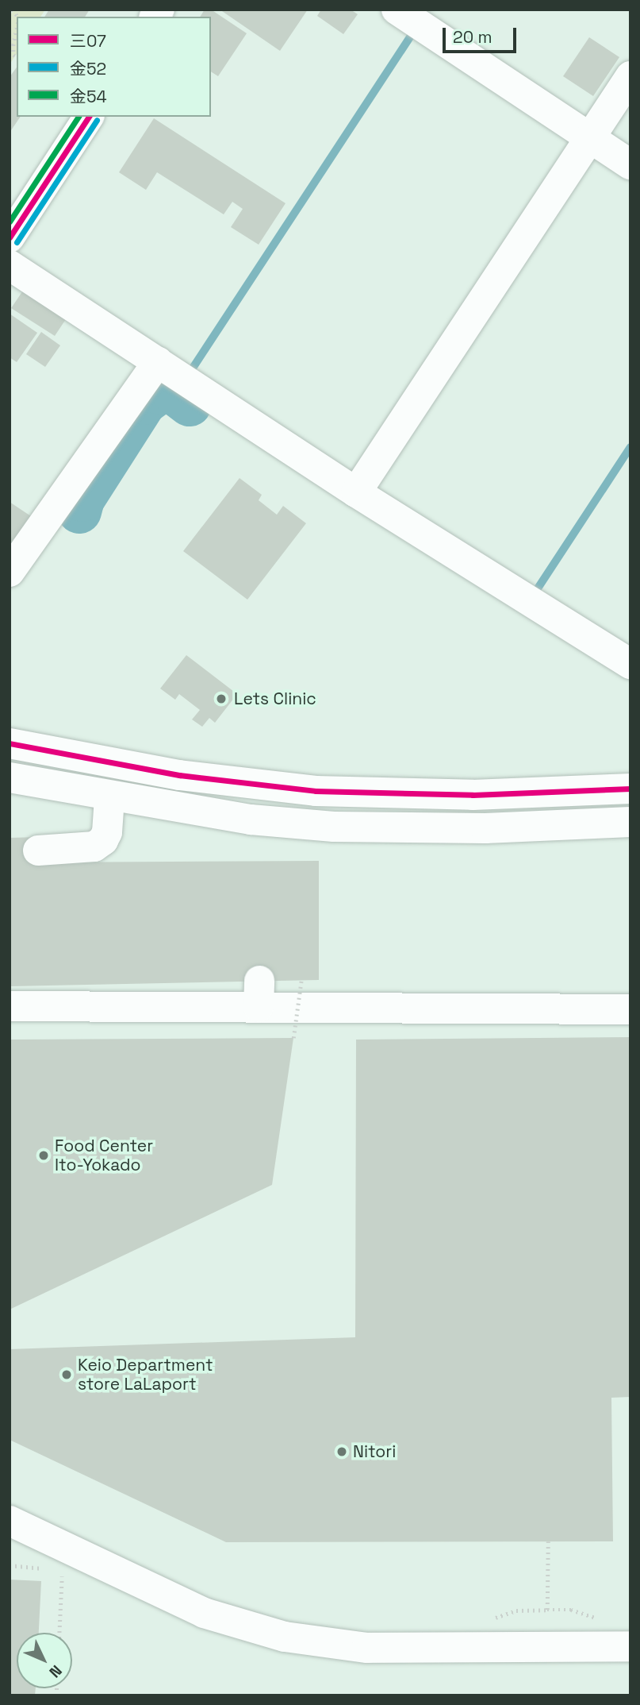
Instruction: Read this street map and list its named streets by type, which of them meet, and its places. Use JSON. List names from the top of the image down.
{
  "places": [
    "Lets Clinic",
    "Food Center Ito-Yokado",
    "Keio Department store LaLaport",
    "Nitori"
  ],
  "lines": ["transit line 三07", "transit line 金54", "transit line 金52"],
  "legend": ["三07", "金52", "金54"],
  "scale_bar": "20 m",
  "north": "bottom right"
}
